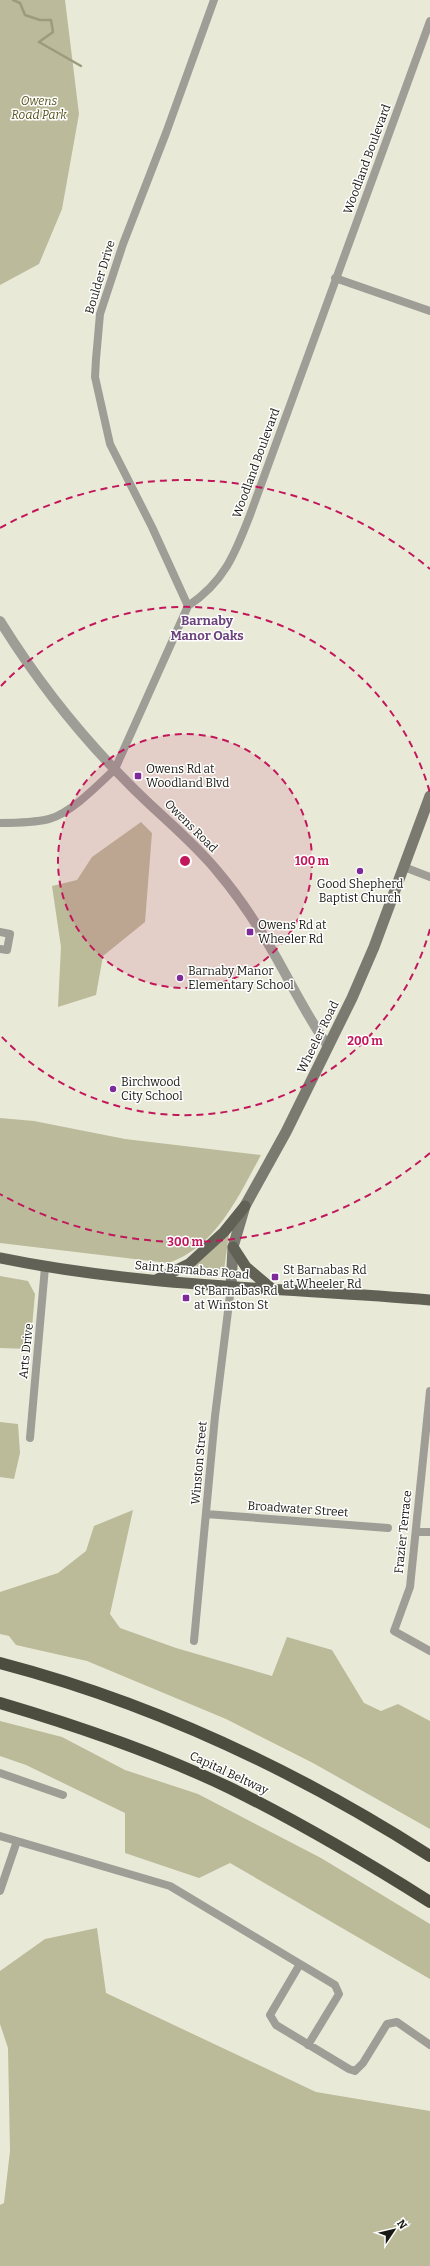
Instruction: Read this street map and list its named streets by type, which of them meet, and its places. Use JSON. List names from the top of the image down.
{
  "streets": {
    "highway": ["Capital Beltway"],
    "main road": ["Wheeler Road", "Saint Barnabas Road"],
    "street": [
      "Woodland Boulevard",
      "Boulder Drive",
      "Owens Road",
      "Arts Drive",
      "Winston Street",
      "Broadwater Street",
      "Frazier Terrace"
    ]
  },
  "crossings": [
    ["Woodland Boulevard", "Boulder Drive"],
    ["Owens Road", "Wheeler Road"],
    ["Wheeler Road", "Saint Barnabas Road"],
    ["Wheeler Road", "Winston Street"],
    ["Saint Barnabas Road", "Arts Drive"],
    ["Saint Barnabas Road", "Winston Street"],
    ["Winston Street", "Broadwater Street"]
  ],
  "districts": ["Barnaby Manor Oaks"],
  "parks": ["Owens Road Park"],
  "places": {
    "transit": [
      "Owens Rd at Woodland Blvd",
      "Owens Rd at Wheeler Rd",
      "St Barnabas Rd at Wheeler Rd",
      "St Barnabas Rd at Winston St"
    ],
    "other": ["Good Shepherd Baptist Church", "Barnaby Manor Elementary School", "Birchwood City School"]
  },
  "north": "top right",
  "rings": ["100 m", "200 m", "300 m"]
}
